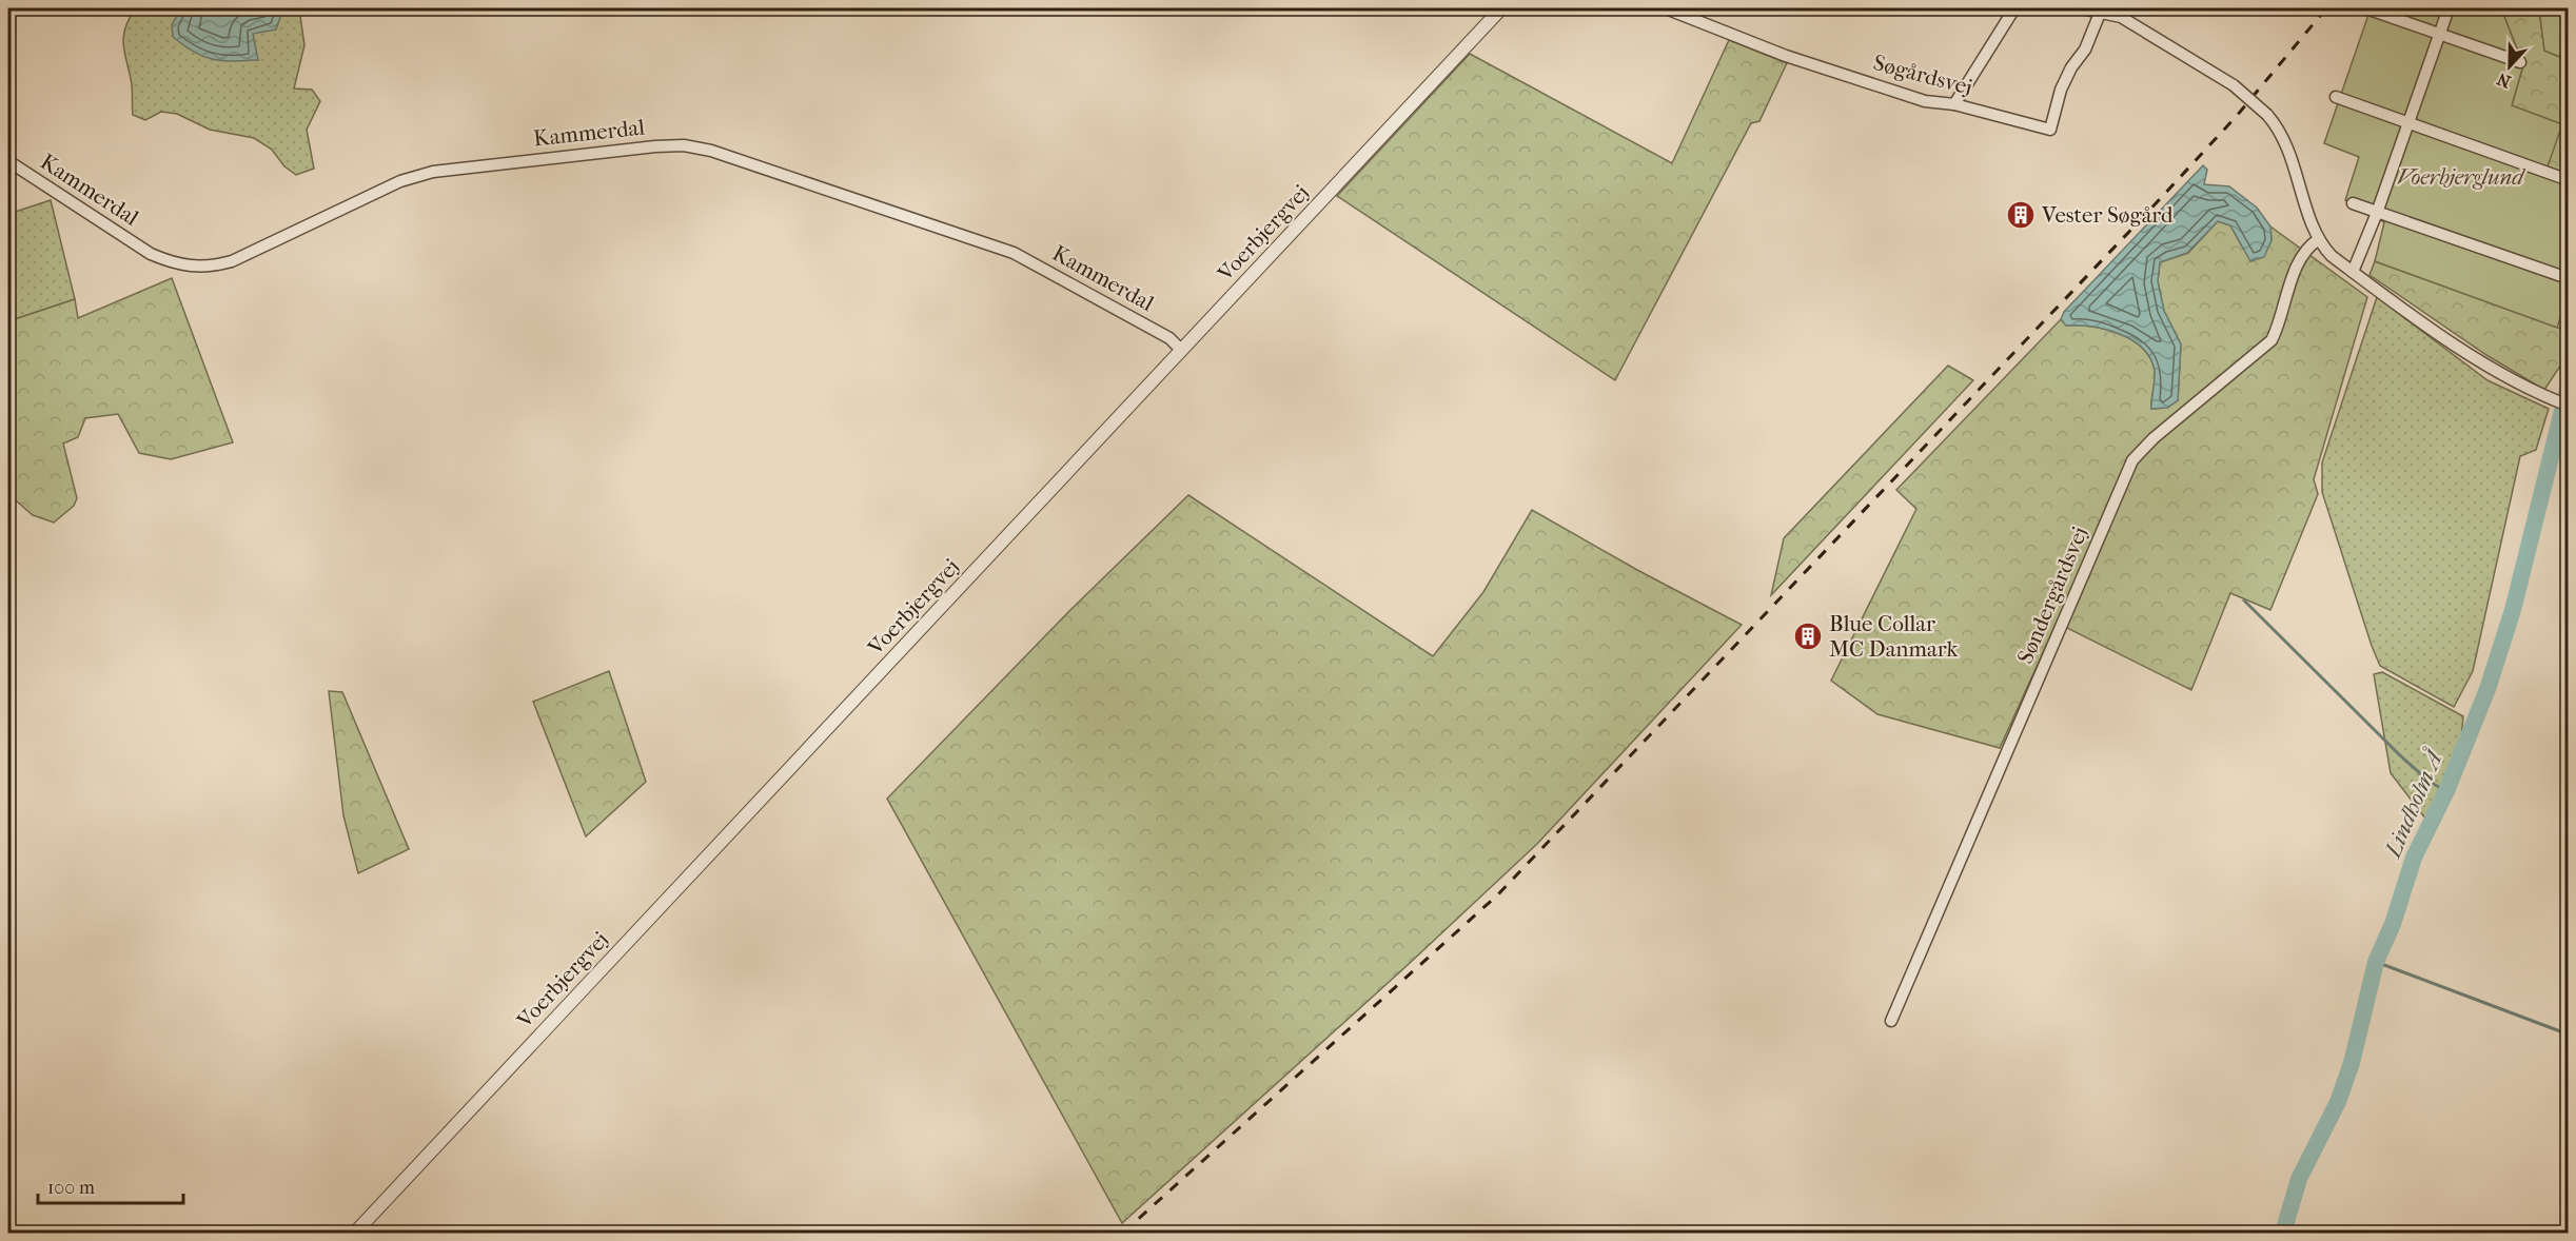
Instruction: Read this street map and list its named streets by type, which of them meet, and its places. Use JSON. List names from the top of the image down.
{
  "streets": {
    "street": [
      "Søgårdsvej",
      "Kammerdal",
      "Voerbjergvej",
      "Søndergårdsvej"
    ]
  },
  "crossings": [
    ["Kammerdal", "Voerbjergvej"]
  ],
  "water": ["Lindholm Å"],
  "parks": ["Voerbjerglund"],
  "places": {
    "building": ["Vester Søgård", "Blue Collar MC Danmark"]
  },
  "scale_bar": "100 m",
  "north": "bottom"
}
